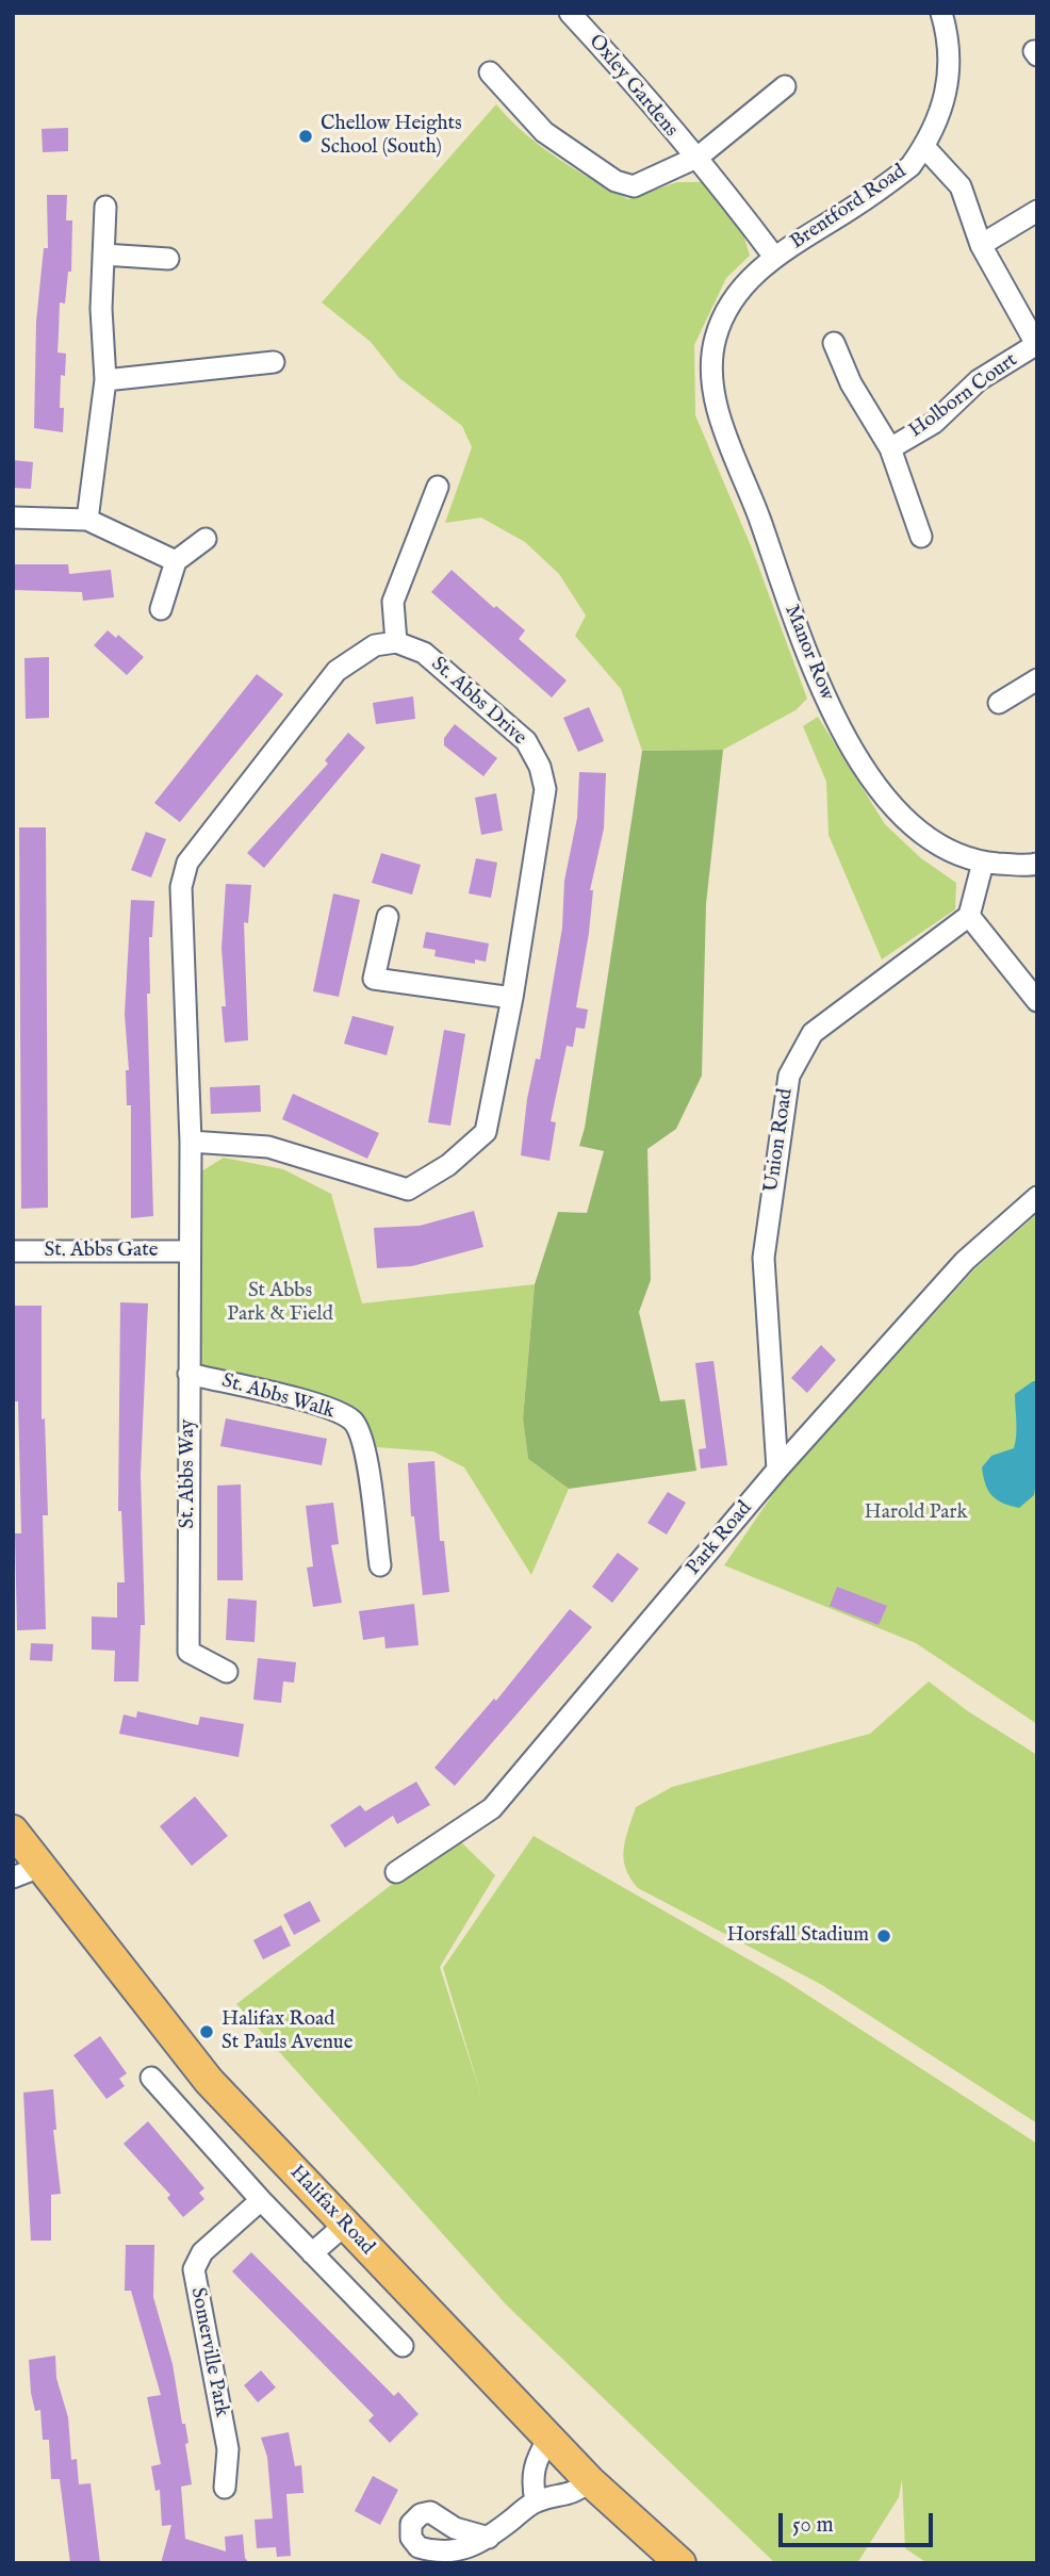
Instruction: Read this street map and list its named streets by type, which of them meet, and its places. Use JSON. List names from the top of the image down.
{
  "streets": {
    "highway": ["Halifax Road"],
    "street": [
      "Oxley Gardens",
      "Brentford Road",
      "Holborn Court",
      "Manor Row",
      "St. Abbs Drive",
      "Union Road",
      "St. Abbs Gate",
      "St. Abbs Walk",
      "St. Abbs Way",
      "Park Road",
      "Somerville Park"
    ]
  },
  "crossings": [
    ["Oxley Gardens", "Brentford Road"],
    ["Brentford Road", "Holborn Court"],
    ["Brentford Road", "Manor Row"],
    ["Union Road", "Park Road"],
    ["St. Abbs Gate", "St. Abbs Way"],
    ["St. Abbs Walk", "St. Abbs Way"]
  ],
  "parks": ["St Abbs Park & Field", "Harold Park"],
  "places": ["Chellow Heights School (South)", "Horsfall Stadium", "Halifax Road St Pauls Avenue"],
  "scale_bar": "50 m"
}
